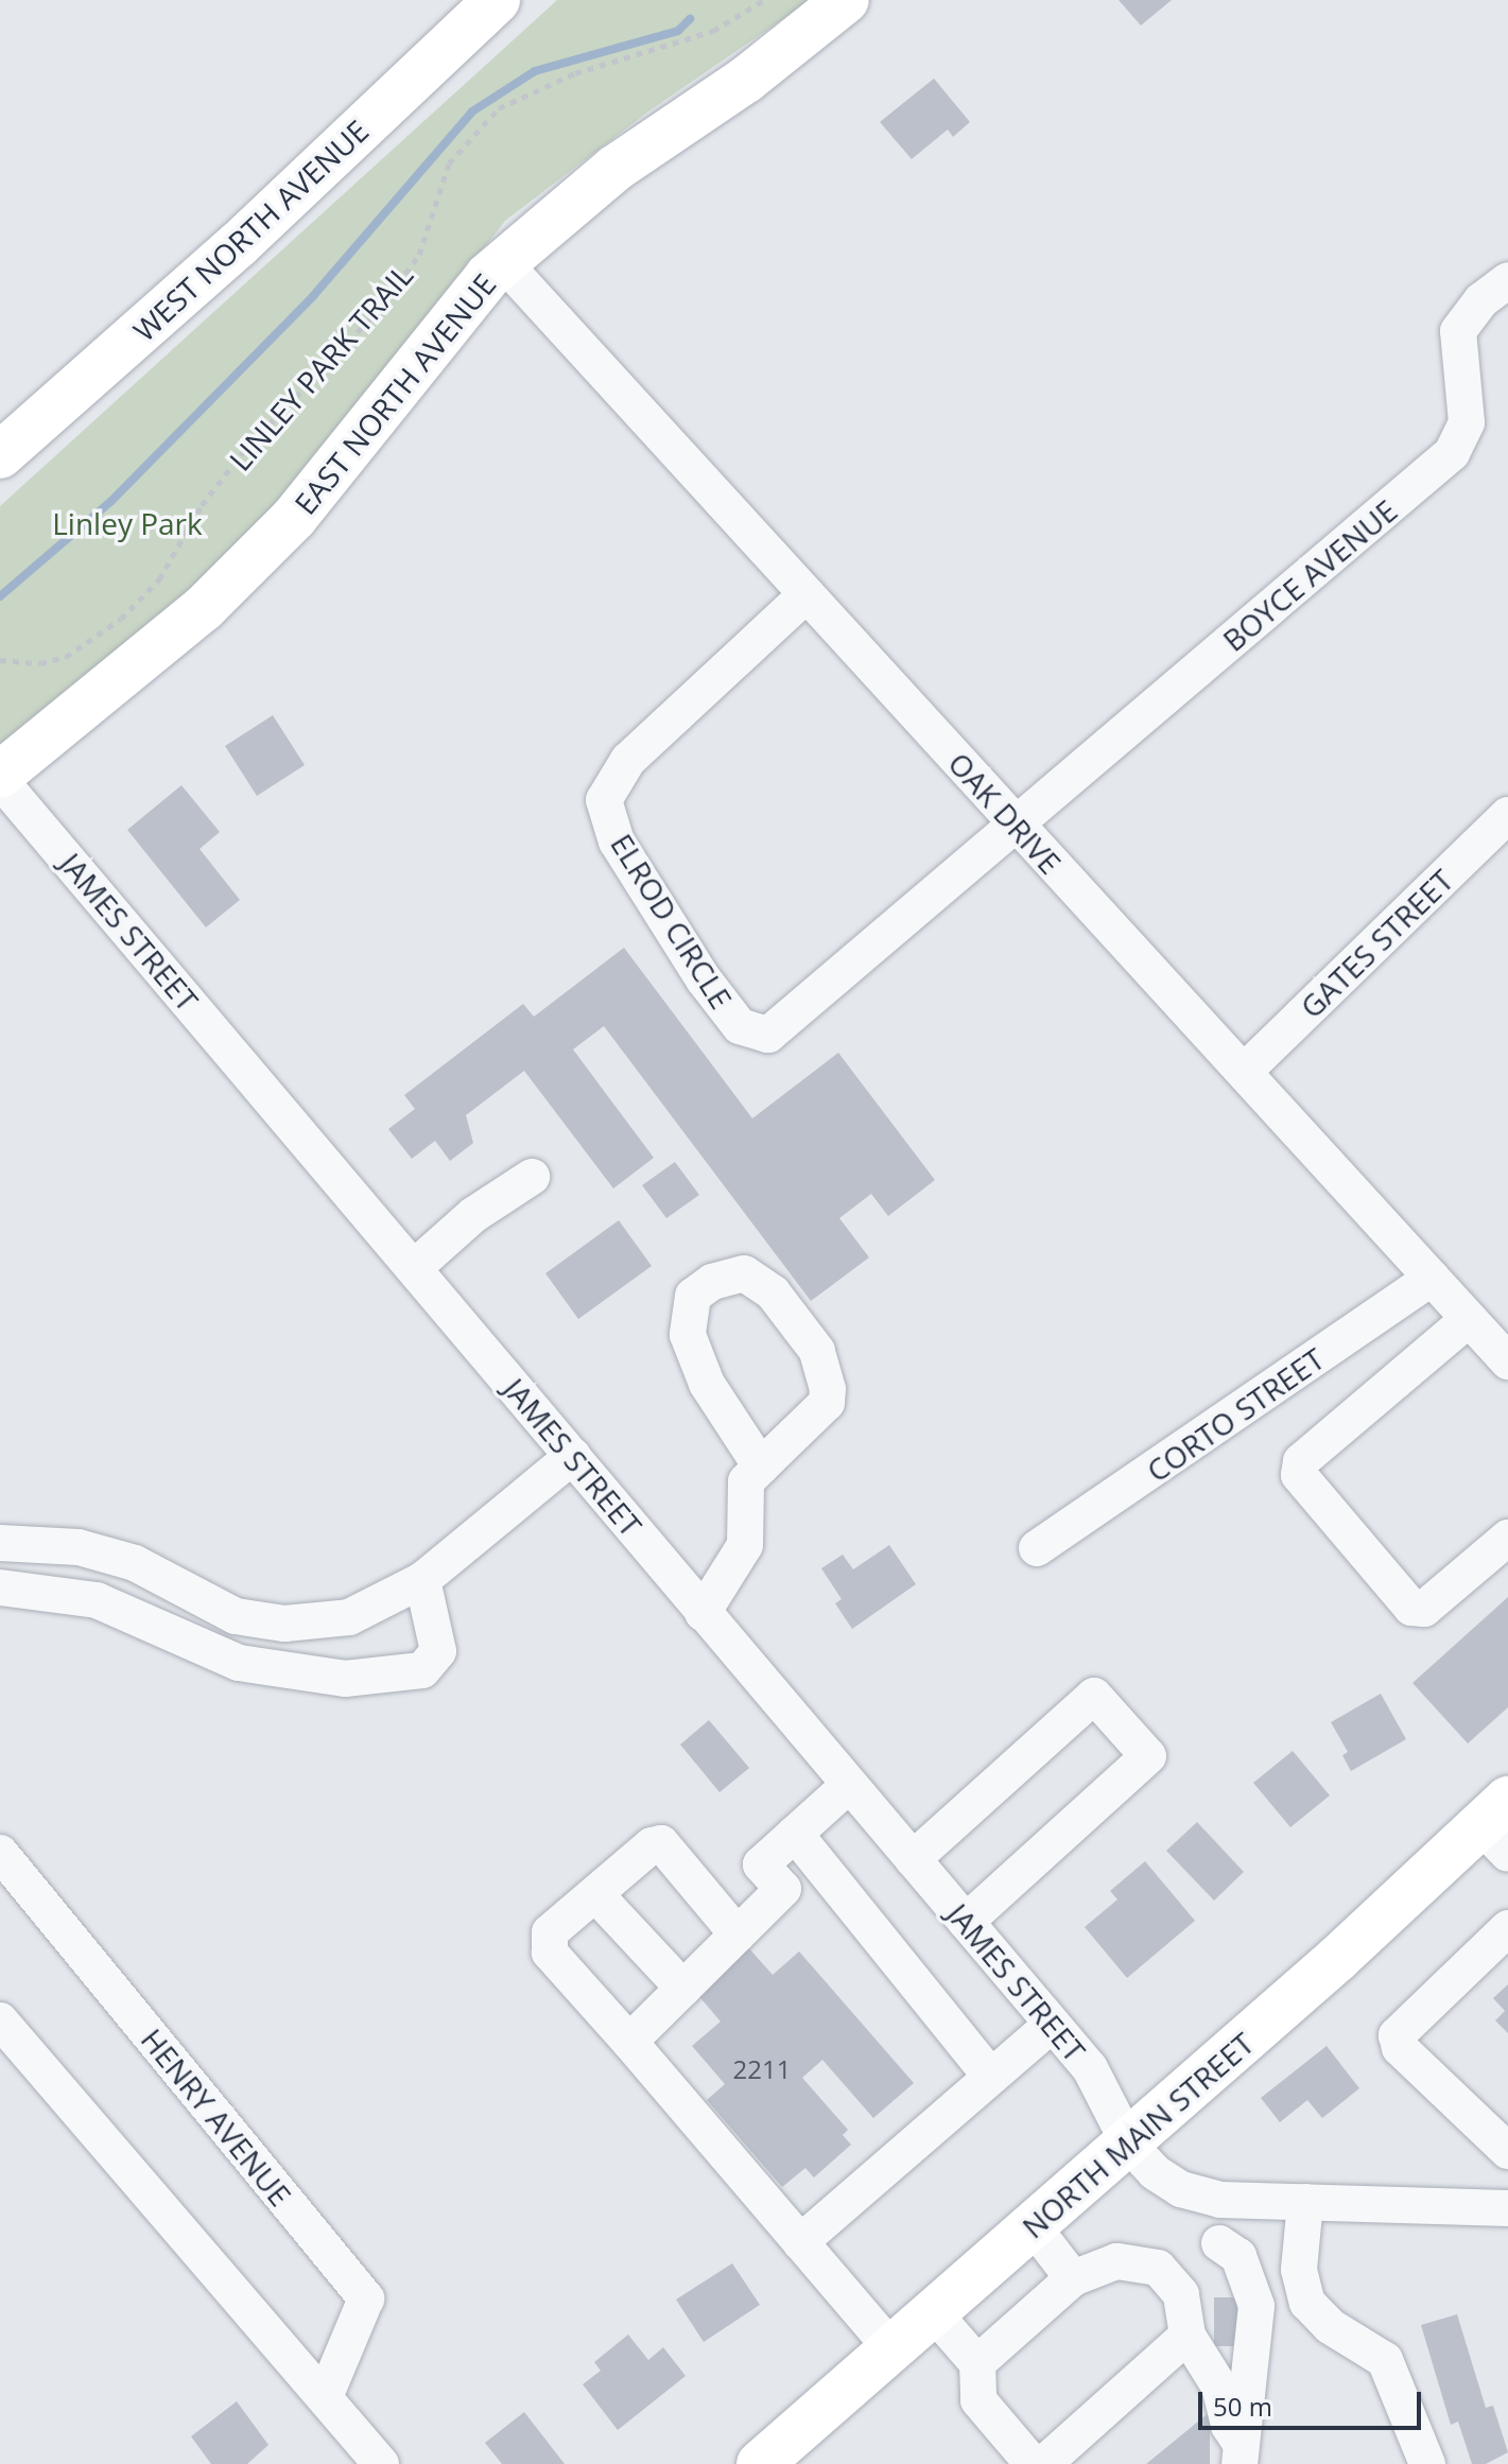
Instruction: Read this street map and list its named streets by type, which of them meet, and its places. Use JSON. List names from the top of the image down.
{
  "streets": {
    "main road": ["WEST NORTH AVENUE", "EAST NORTH AVENUE", "NORTH MAIN STREET"],
    "street": [
      "BOYCE AVENUE",
      "OAK DRIVE",
      "ELROD CIRCLE",
      "JAMES STREET",
      "GATES STREET",
      "CORTO STREET",
      "HENRY AVENUE"
    ],
    "path": ["LINLEY PARK TRAIL"]
  },
  "crossings": [
    ["EAST NORTH AVENUE", "OAK DRIVE"],
    ["EAST NORTH AVENUE", "JAMES STREET"],
    ["BOYCE AVENUE", "OAK DRIVE"],
    ["BOYCE AVENUE", "ELROD CIRCLE"],
    ["OAK DRIVE", "ELROD CIRCLE"],
    ["OAK DRIVE", "GATES STREET"],
    ["OAK DRIVE", "CORTO STREET"],
    ["JAMES STREET", "NORTH MAIN STREET"]
  ],
  "parks": ["Linley Park"],
  "house_numbers": ["2211"],
  "scale_bar": "50 m"
}
